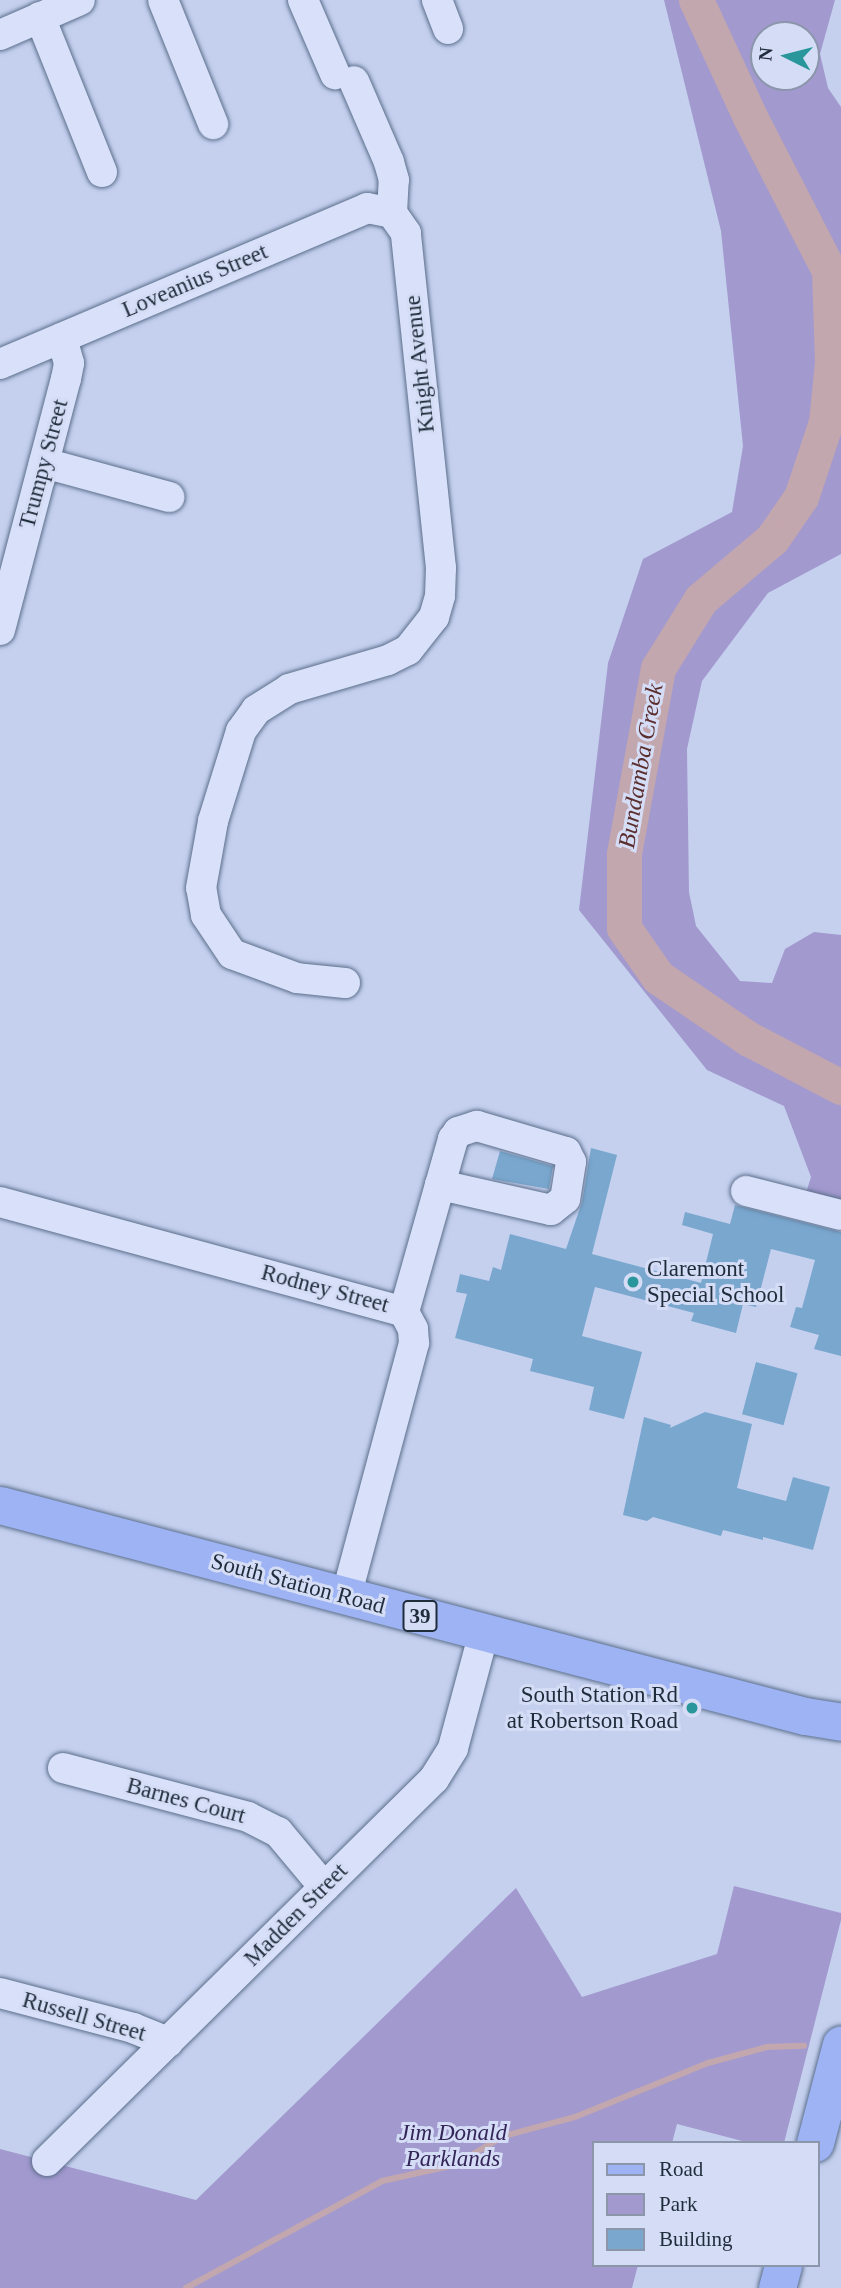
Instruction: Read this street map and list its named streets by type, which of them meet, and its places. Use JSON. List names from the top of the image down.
{
  "streets": {
    "main road": ["South Station Road", "39"],
    "street": [
      "Loveanius Street",
      "Knight Avenue",
      "Trumpy Street",
      "Rodney Street",
      "Barnes Court",
      "Madden Street",
      "Russell Street"
    ]
  },
  "crossings": [
    ["Loveanius Street", "Knight Avenue"],
    ["Loveanius Street", "Trumpy Street"],
    ["Rodney Street", "South Station Road"],
    ["South Station Road", "Madden Street"],
    ["Barnes Court", "Madden Street"],
    ["Madden Street", "Russell Street"]
  ],
  "water": ["Bundamba Creek"],
  "parks": ["Jim Donald Parklands"],
  "places": ["Claremont Special School", "South Station Rd at Robertson Road"],
  "legend": ["Road", "Park", "Building"],
  "north": "left"
}
